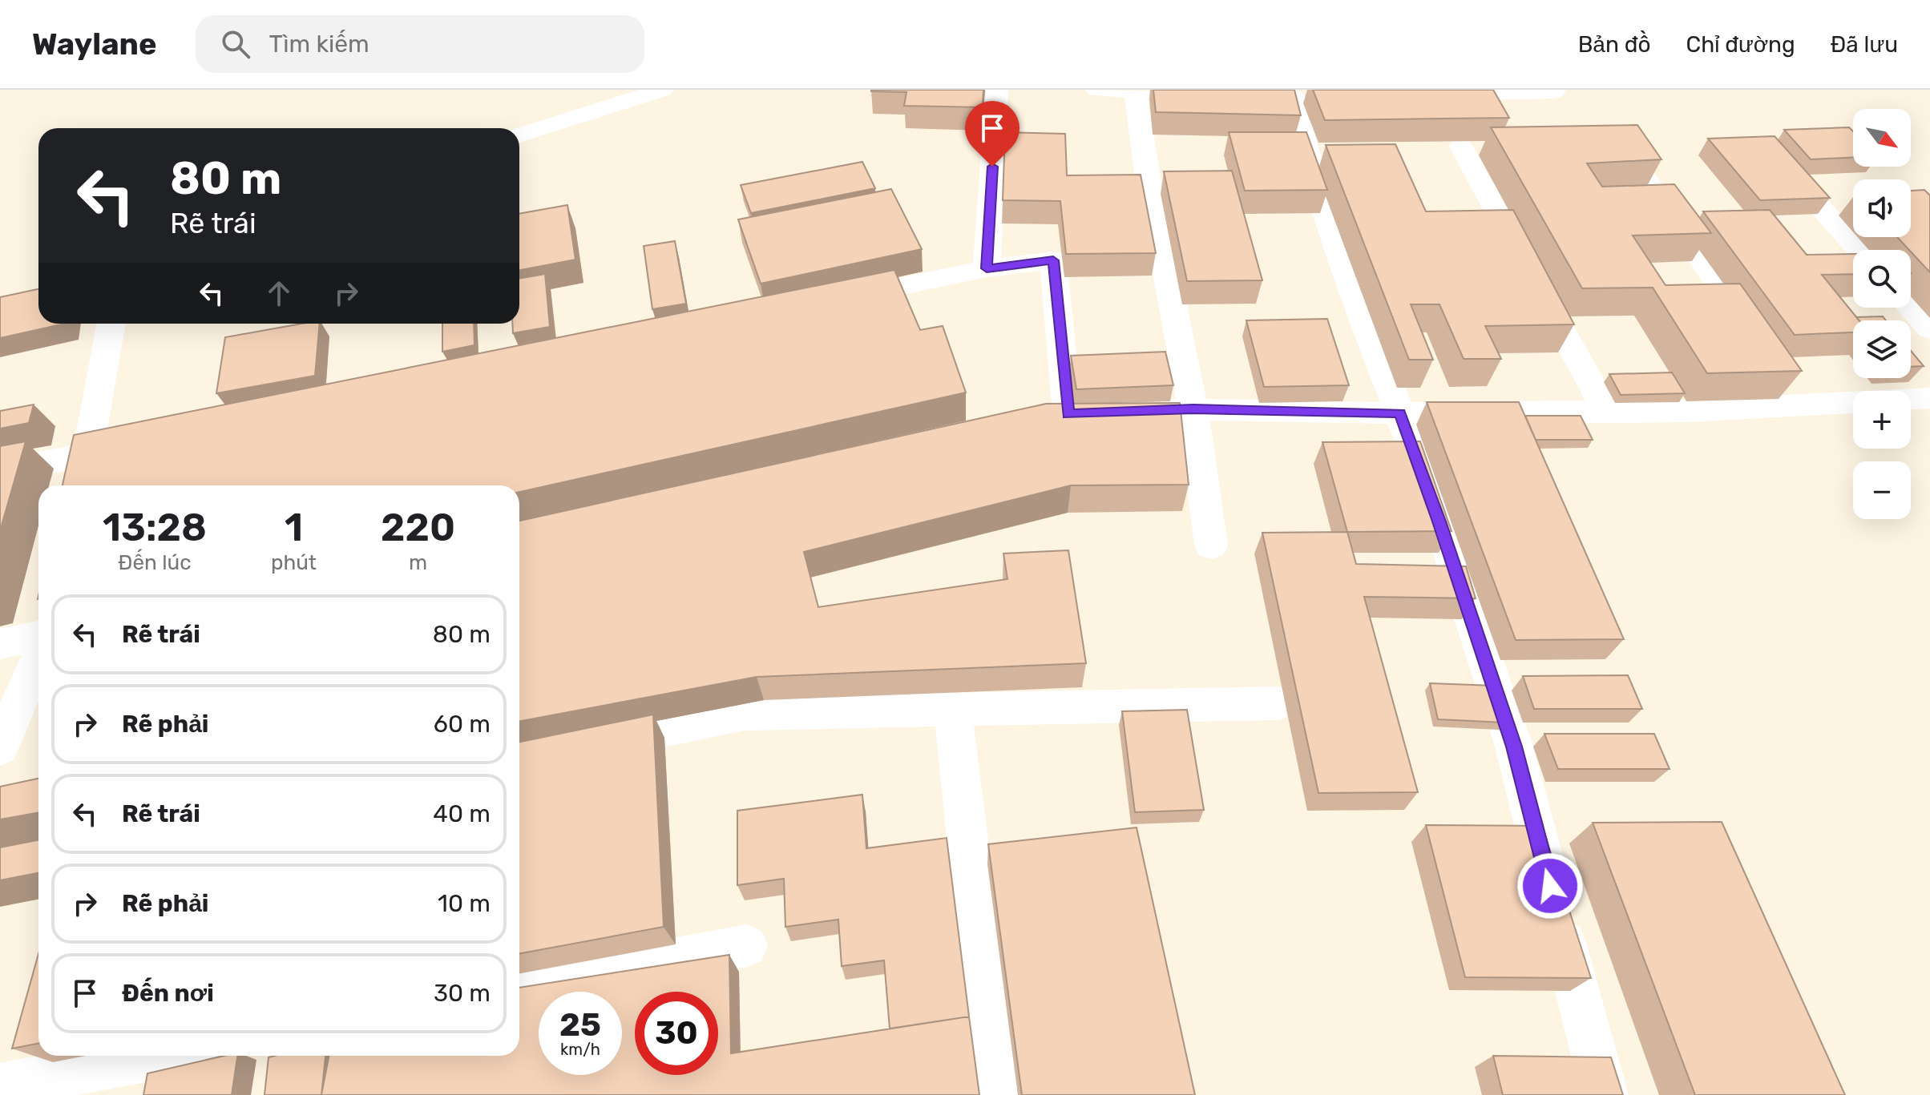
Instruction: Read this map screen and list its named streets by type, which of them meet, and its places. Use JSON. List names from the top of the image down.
{
  "north": "bottom right",
  "page": {
    "header": "Waylane",
    "search": "Tìm kiếm",
    "nav": ["Bản đồ", "Chỉ đường", "Đã lưu"],
    "map_buttons": ["+", "−"],
    "turn": ["80 m", "Rẽ trái"],
    "eta": [
      "13:28",
      "Đến lúc",
      "1",
      "phút",
      "220",
      "m"
    ],
    "list": [
      {
        "name": "Rẽ trái",
        "value": "80 m"
      },
      {
        "name": "Rẽ phải",
        "value": "60 m"
      },
      {
        "name": "Rẽ trái",
        "value": "40 m"
      },
      {
        "name": "Rẽ phải",
        "value": "10 m"
      },
      {
        "name": "Đến nơi",
        "value": "30 m"
      }
    ],
    "speed": "25 km/h",
    "limit": "30"
  }
}
